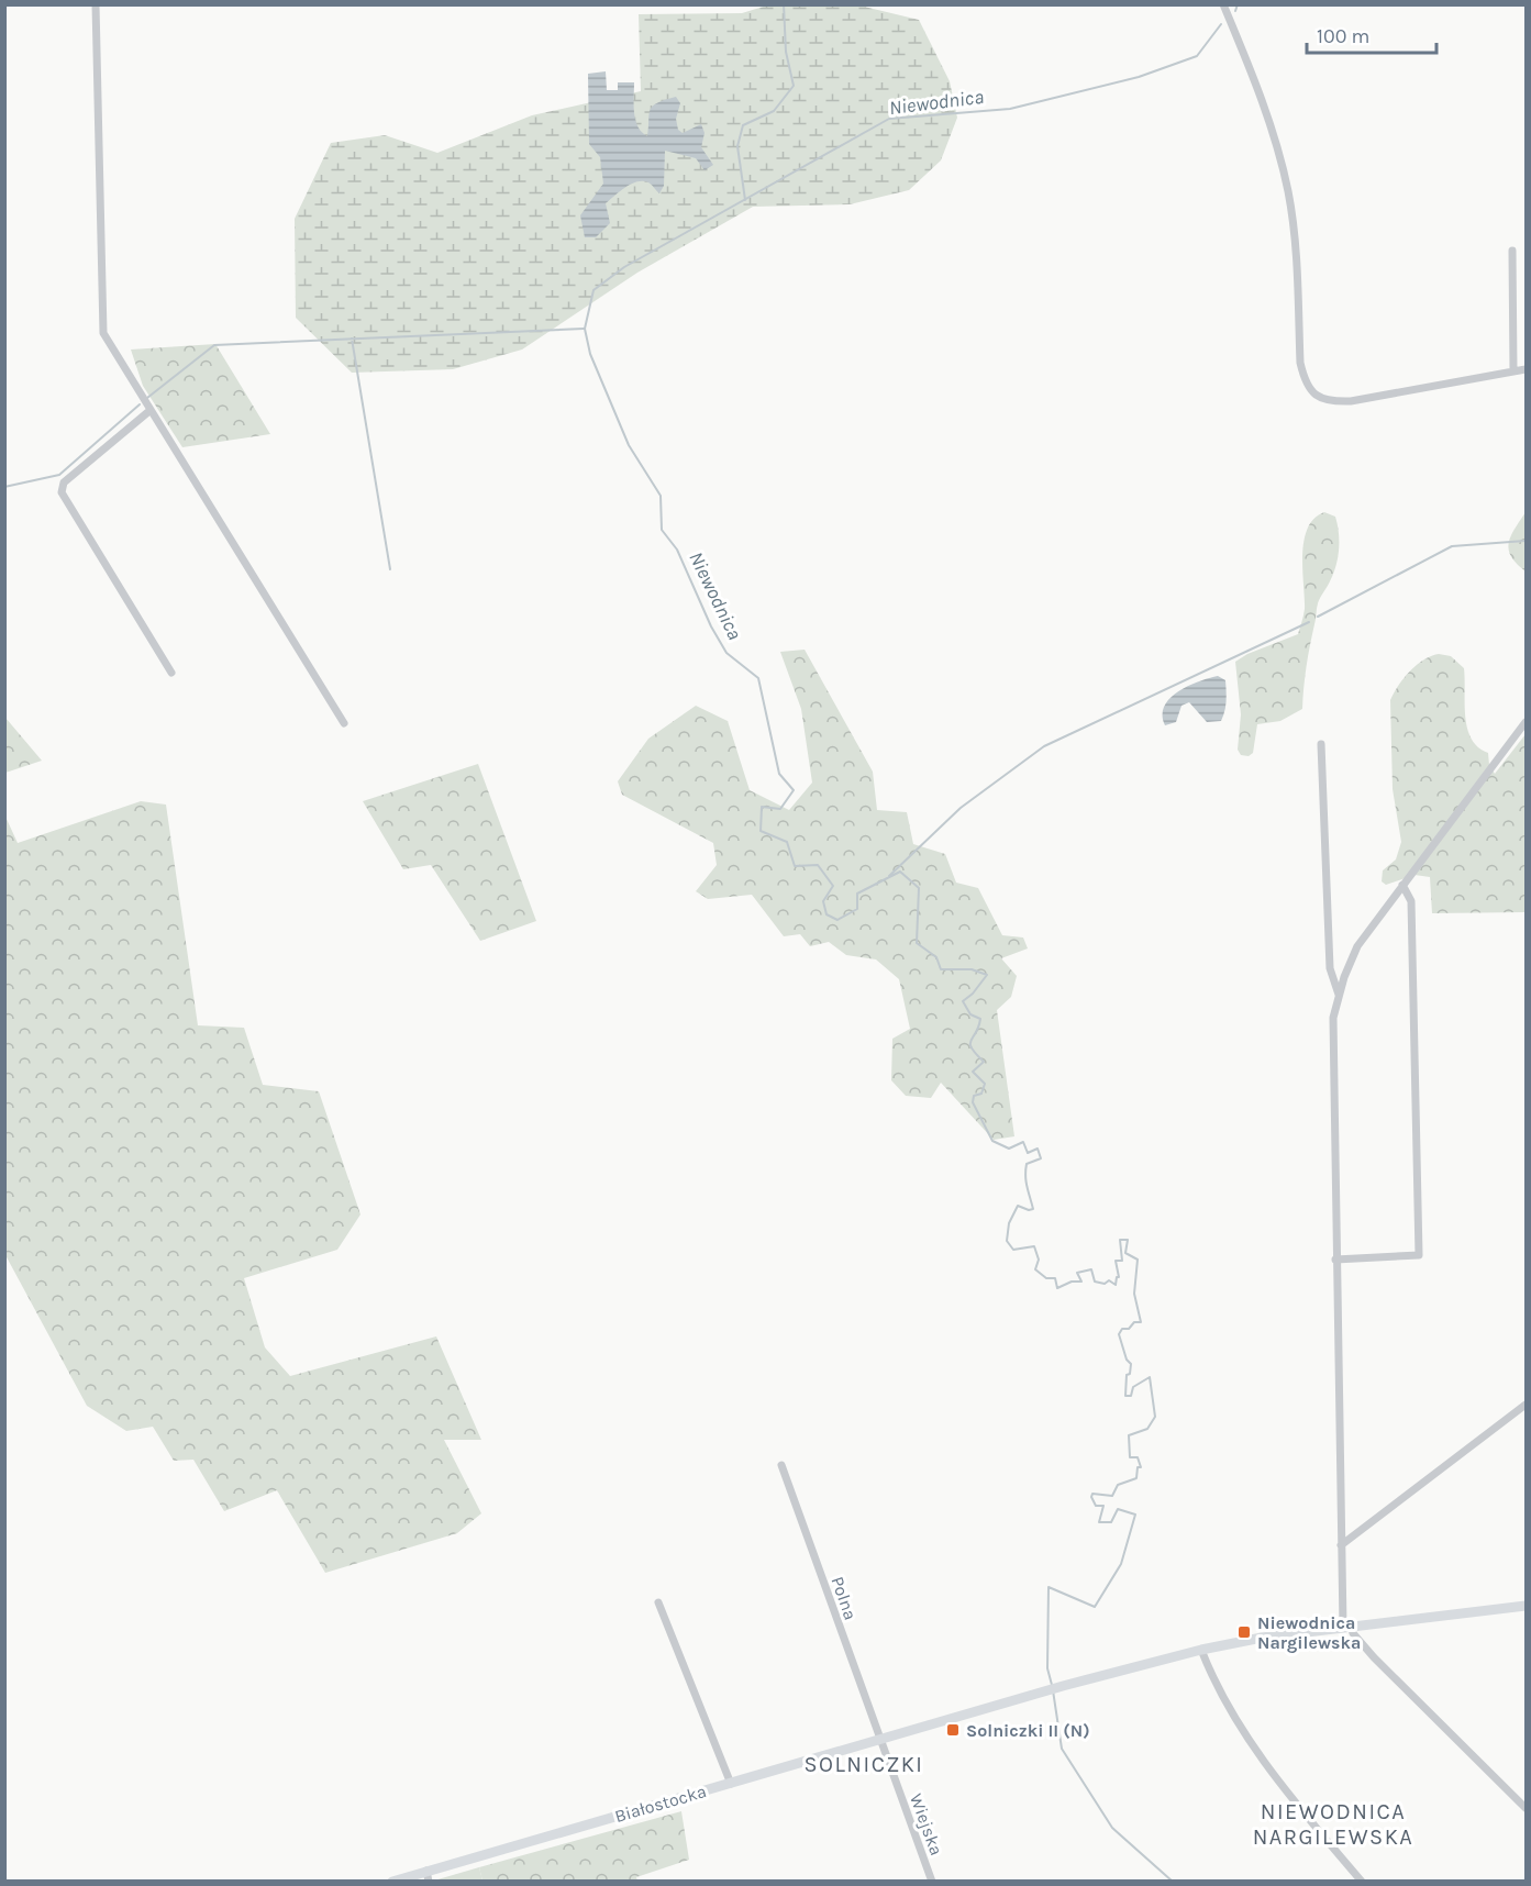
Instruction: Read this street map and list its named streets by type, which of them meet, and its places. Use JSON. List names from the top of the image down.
{
  "streets": {
    "street": ["Polna", "Białostocka", "Wiejska"]
  },
  "crossings": [
    ["Polna", "Białostocka"],
    ["Polna", "Wiejska"],
    ["Białostocka", "Wiejska"]
  ],
  "districts": ["SOLNICZKI", "NIEWODNICA NARGILEWSKA"],
  "water": ["Niewodnica"],
  "places": {
    "transit": ["Niewodnica Nargilewska", "Solniczki II (N)"]
  },
  "scale_bar": "100 m"
}
